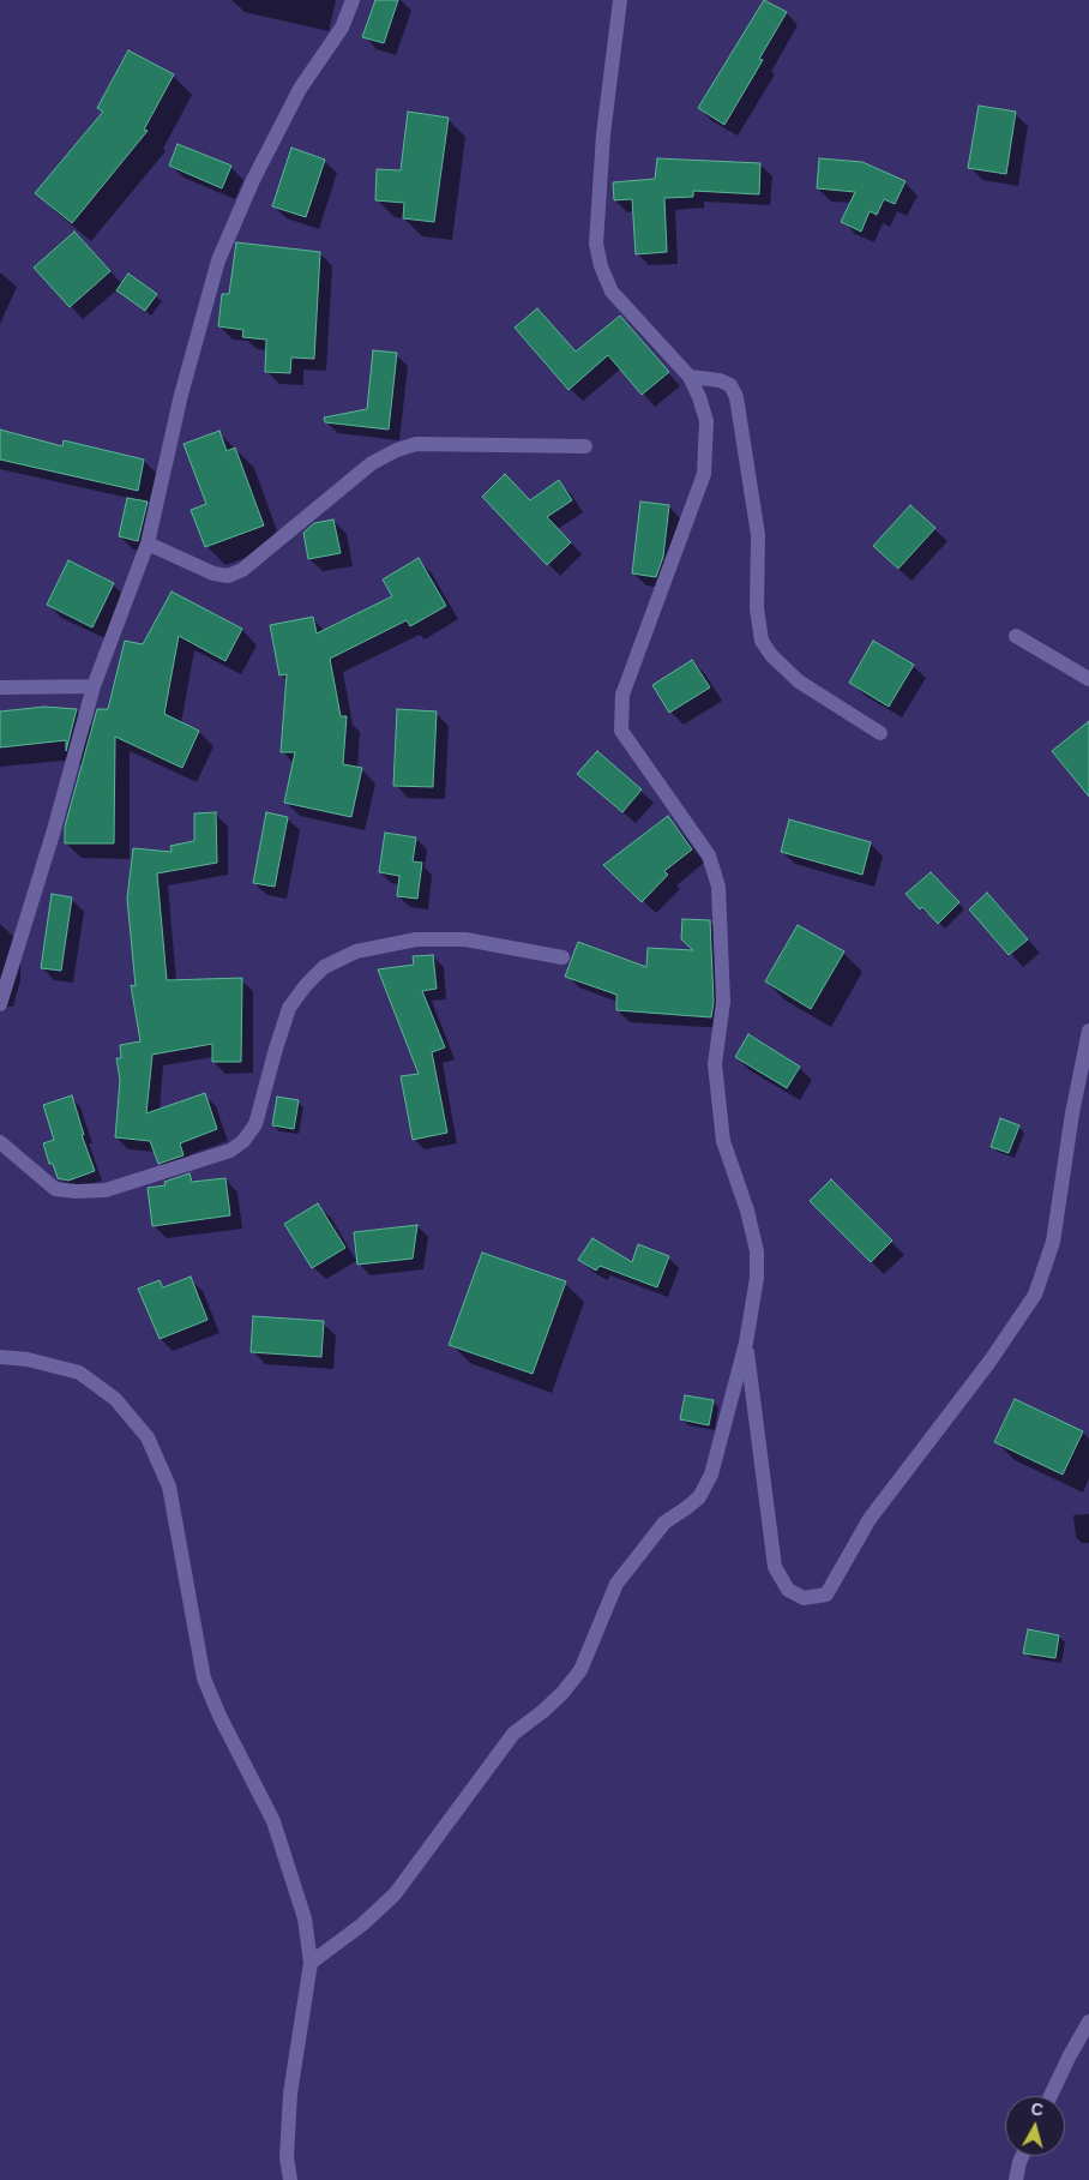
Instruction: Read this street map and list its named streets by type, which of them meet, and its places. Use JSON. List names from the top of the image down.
{
  "north": "top"
}
